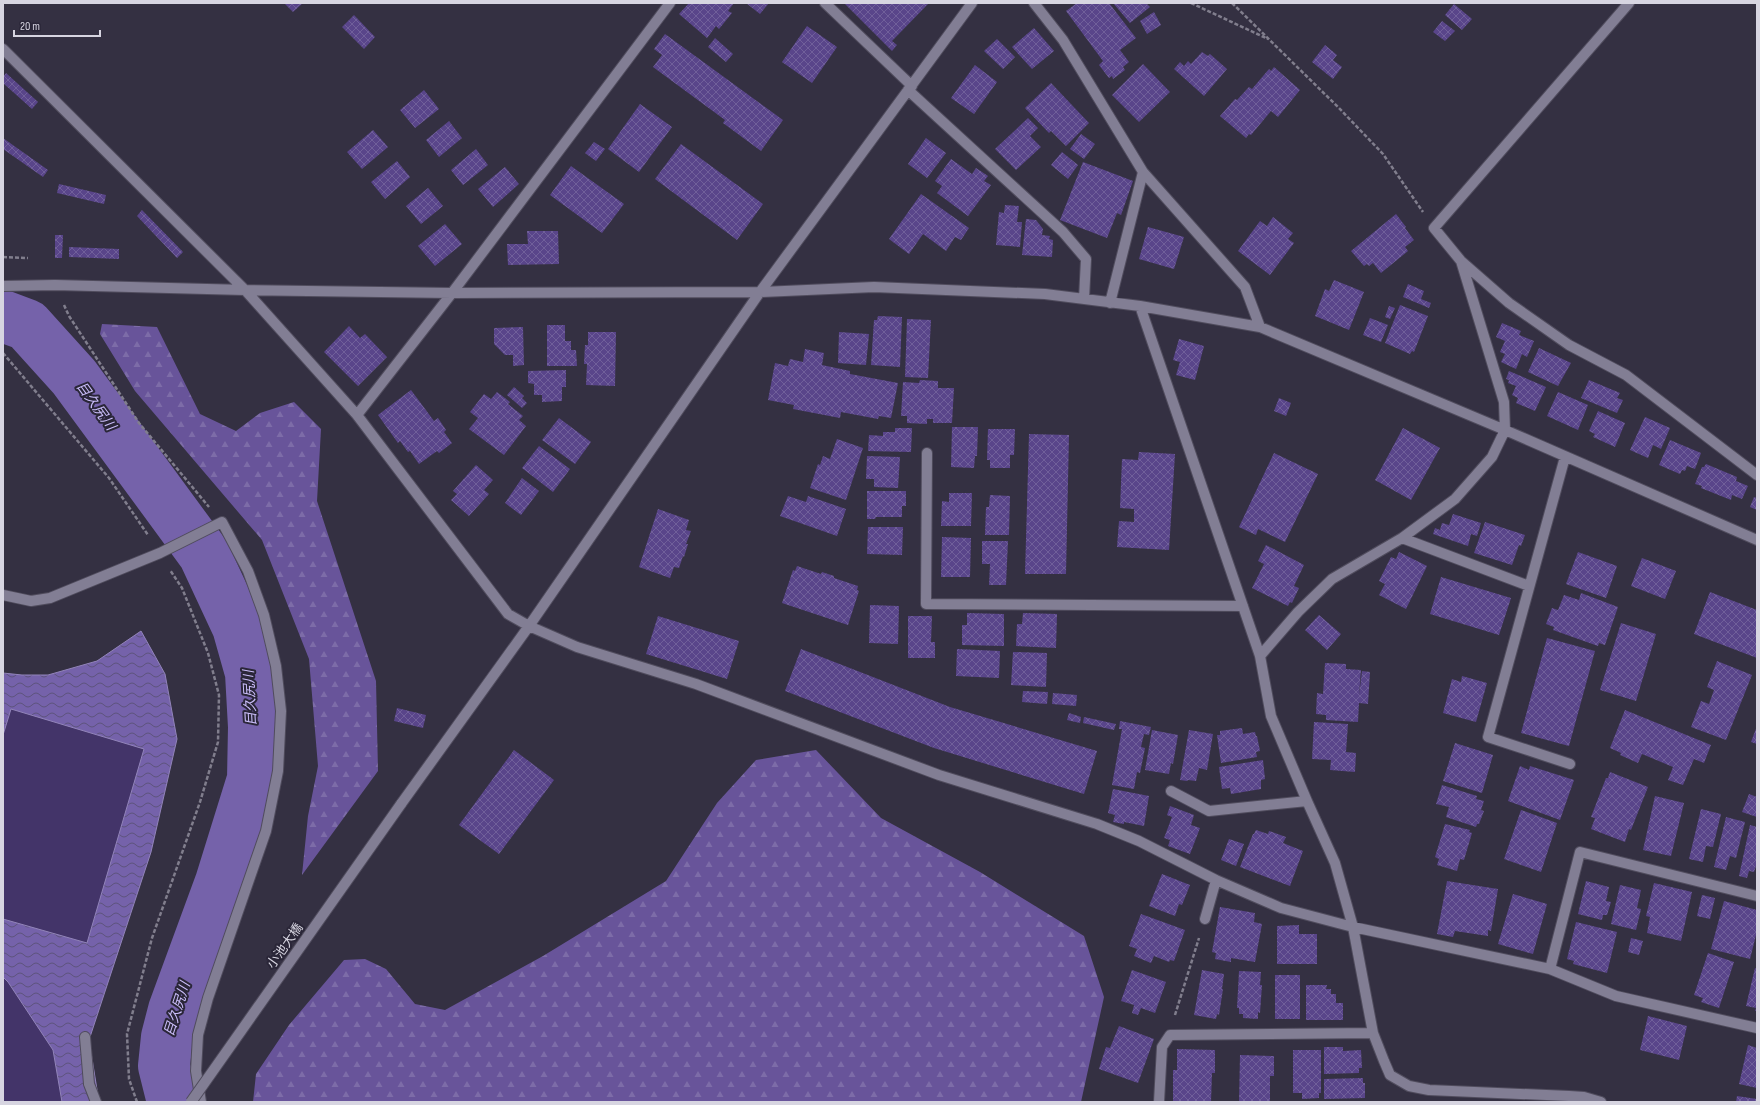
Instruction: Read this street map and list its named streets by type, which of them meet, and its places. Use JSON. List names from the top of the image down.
{
  "streets": {
    "street": ["小池大橋"]
  },
  "water": ["目久尻川"],
  "scale_bar": "20 m"
}
